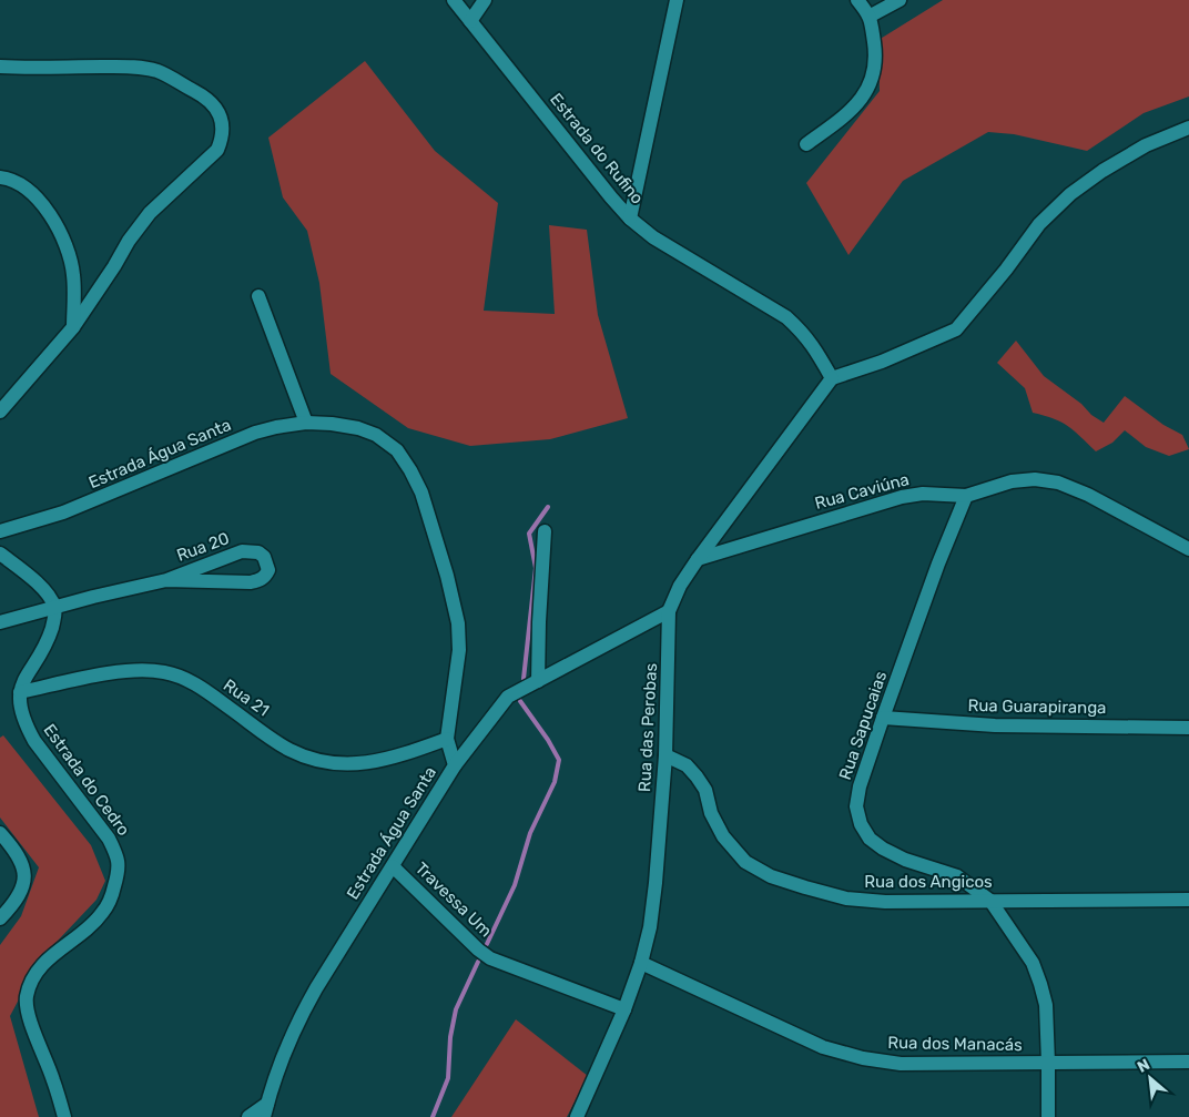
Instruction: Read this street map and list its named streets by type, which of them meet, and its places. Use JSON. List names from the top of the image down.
{
  "streets": {
    "street": [
      "Estrada do Rufino",
      "Estrada Água Santa",
      "Rua Caviúna",
      "Rua 20",
      "Rua 21",
      "Rua Guarapiranga",
      "Rua Sapucaias",
      "Rua das Perobas",
      "Estrada do Cedro",
      "Rua dos Angicos",
      "Travessa Um",
      "Rua dos Manacás"
    ]
  },
  "crossings": [
    ["Estrada do Rufino", "Rua das Perobas"],
    ["Estrada Água Santa", "Rua 21"],
    ["Estrada Água Santa", "Travessa Um"],
    ["Rua Caviúna", "Rua Sapucaias"],
    ["Rua Caviúna", "Rua das Perobas"],
    ["Rua 21", "Estrada do Cedro"],
    ["Rua Guarapiranga", "Rua Sapucaias"],
    ["Rua Sapucaias", "Rua dos Angicos"],
    ["Rua Sapucaias", "Rua dos Manacás"],
    ["Rua das Perobas", "Rua dos Angicos"],
    ["Rua das Perobas", "Travessa Um"],
    ["Rua das Perobas", "Rua dos Manacás"]
  ],
  "north": "top left"
}
